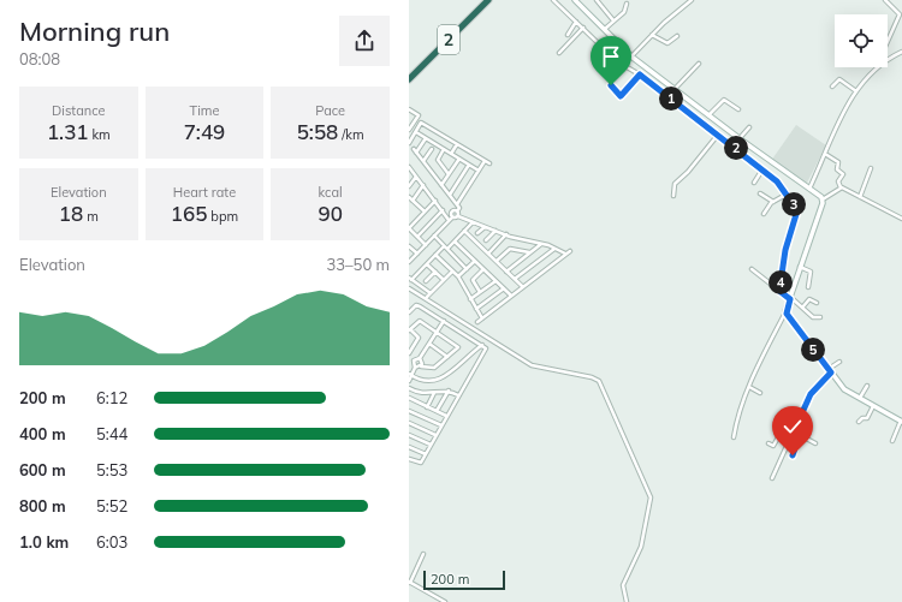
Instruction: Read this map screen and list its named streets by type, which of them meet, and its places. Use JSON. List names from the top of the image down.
{
  "streets": {
    "highway": ["2"]
  },
  "scale_bar": "200 m",
  "page": {
    "heading": ["Morning run", "08:08"],
    "stats": [
      ["Distance", "1.31 km"],
      ["Time", "7:49"],
      ["Pace", "5:58 /km"],
      ["Elevation", "18 m"],
      ["Heart rate", "165 bpm"],
      ["kcal", "90"]
    ],
    "pins": [
      "1",
      "2",
      "3",
      "4",
      "5"
    ],
    "chart": ["Elevation", "33–50 m"],
    "list": [
      {
        "name": "200 m",
        "note": "6:12"
      },
      {
        "name": "400 m",
        "note": "5:44"
      },
      {
        "name": "600 m",
        "note": "5:53"
      },
      {
        "name": "800 m",
        "note": "5:52"
      },
      {
        "name": "1.0 km",
        "note": "6:03"
      }
    ],
    "scale": "200 m"
  }
}
